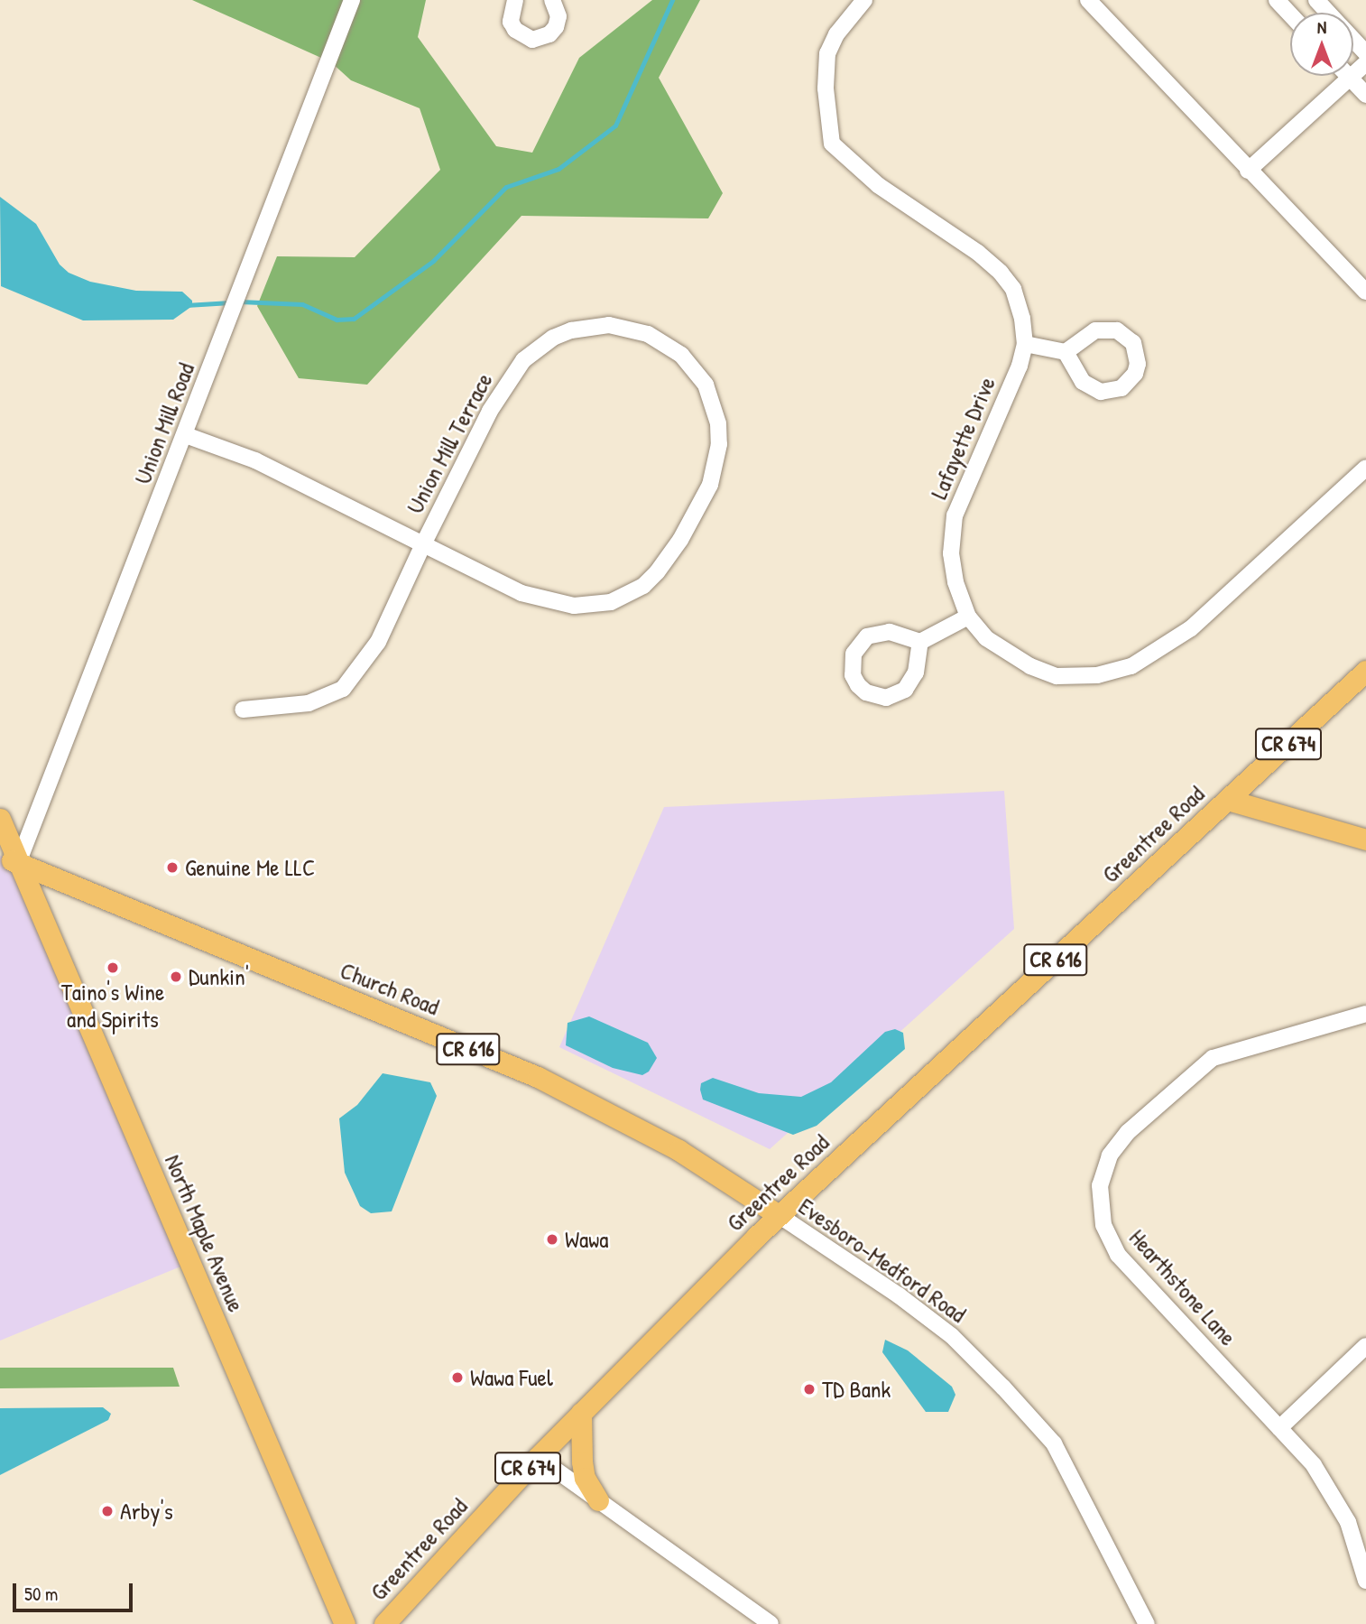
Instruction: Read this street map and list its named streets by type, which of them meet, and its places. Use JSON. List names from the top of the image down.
{
  "streets": {
    "main road": [
      "CR 674",
      "Greentree Road",
      "CR 616",
      "Church Road",
      "North Maple Avenue"
    ],
    "street": [
      "Union Mill Road",
      "Lafayette Drive",
      "Union Mill Terrace",
      "Evesboro-Medford Road",
      "Hearthstone Lane"
    ]
  },
  "crossings": [
    ["Union Mill Road", "Union Mill Terrace"],
    ["Union Mill Road", "Church Road"],
    ["Union Mill Road", "North Maple Avenue"],
    ["CR 674", "Greentree Road"],
    ["Greentree Road", "Church Road"],
    ["Greentree Road", "Evesboro-Medford Road"],
    ["Church Road", "North Maple Avenue"],
    ["Church Road", "Evesboro-Medford Road"]
  ],
  "places": [
    "Genuine Me LLC",
    "Taino's Wine and Spirits",
    "Dunkin'",
    "Wawa",
    "Wawa Fuel",
    "TD Bank",
    "Arby's"
  ],
  "scale_bar": "50 m",
  "north": "top"
}
